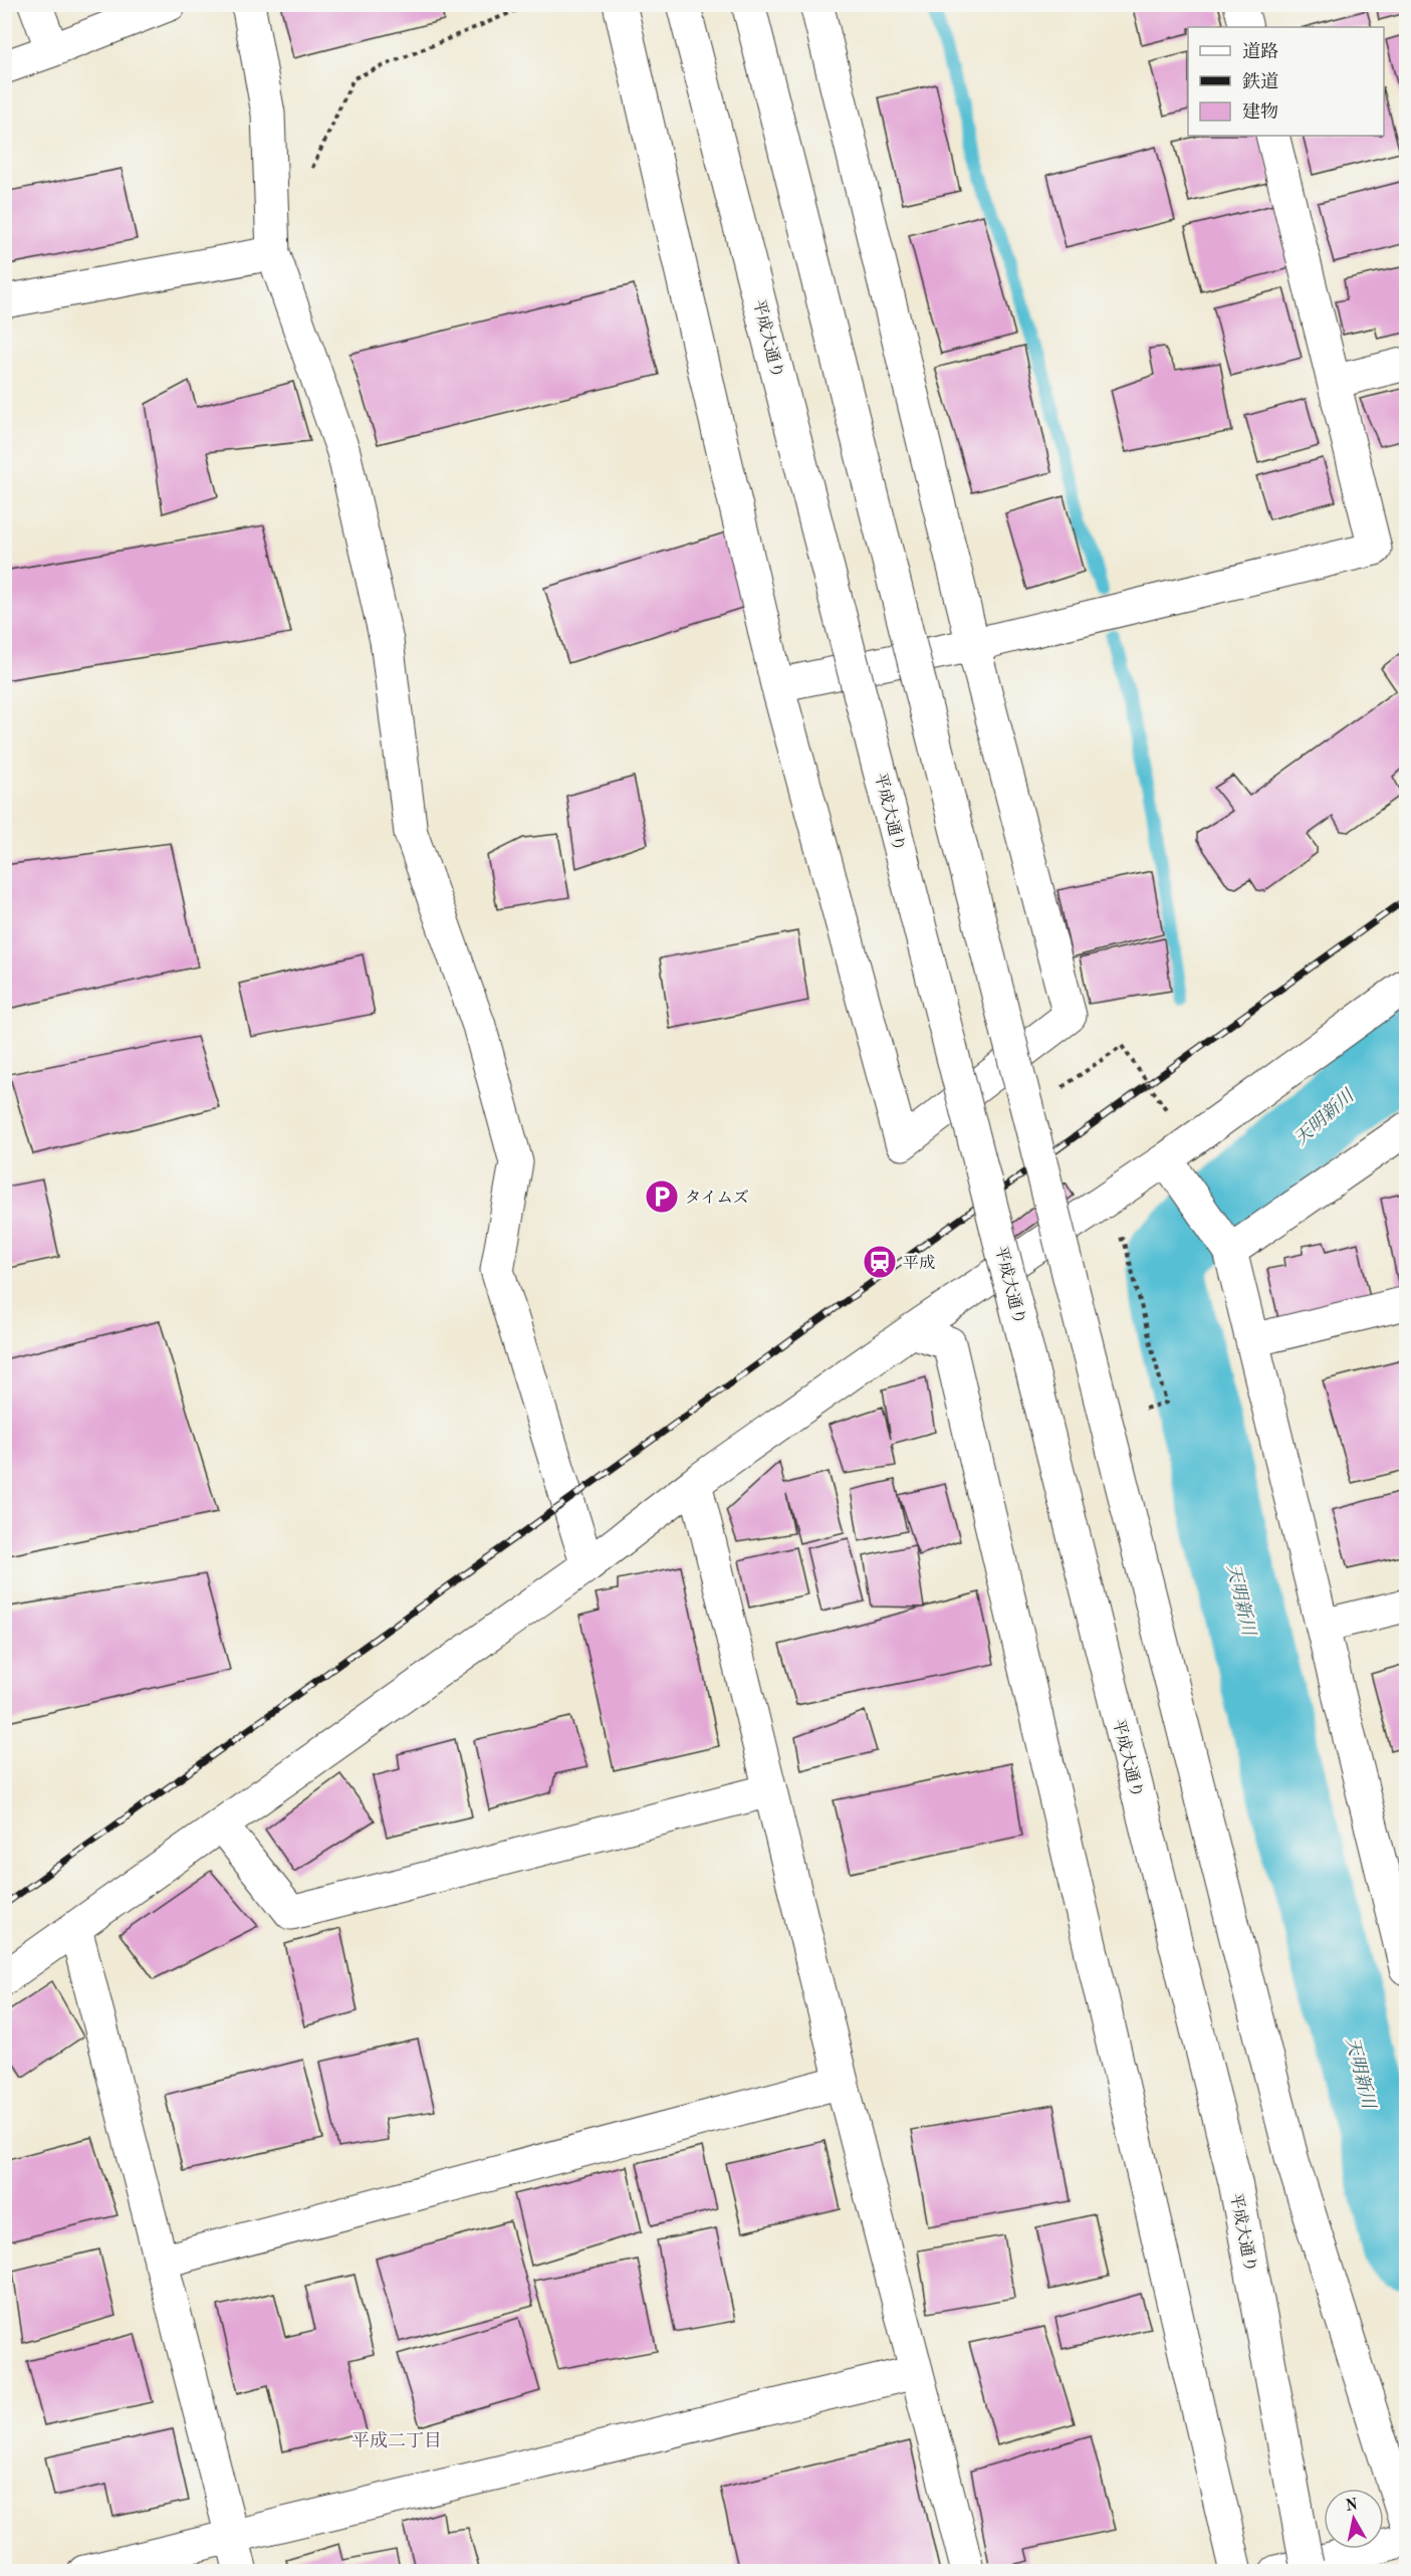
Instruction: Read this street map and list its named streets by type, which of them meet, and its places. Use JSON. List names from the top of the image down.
{
  "streets": {
    "street": ["平成大通り"]
  },
  "districts": ["平成二丁目"],
  "water": ["天明新川"],
  "places": {
    "parking": ["タイムズ"],
    "station": ["平成"]
  },
  "legend": ["道路", "鉄道", "建物"],
  "north": "top"
}
